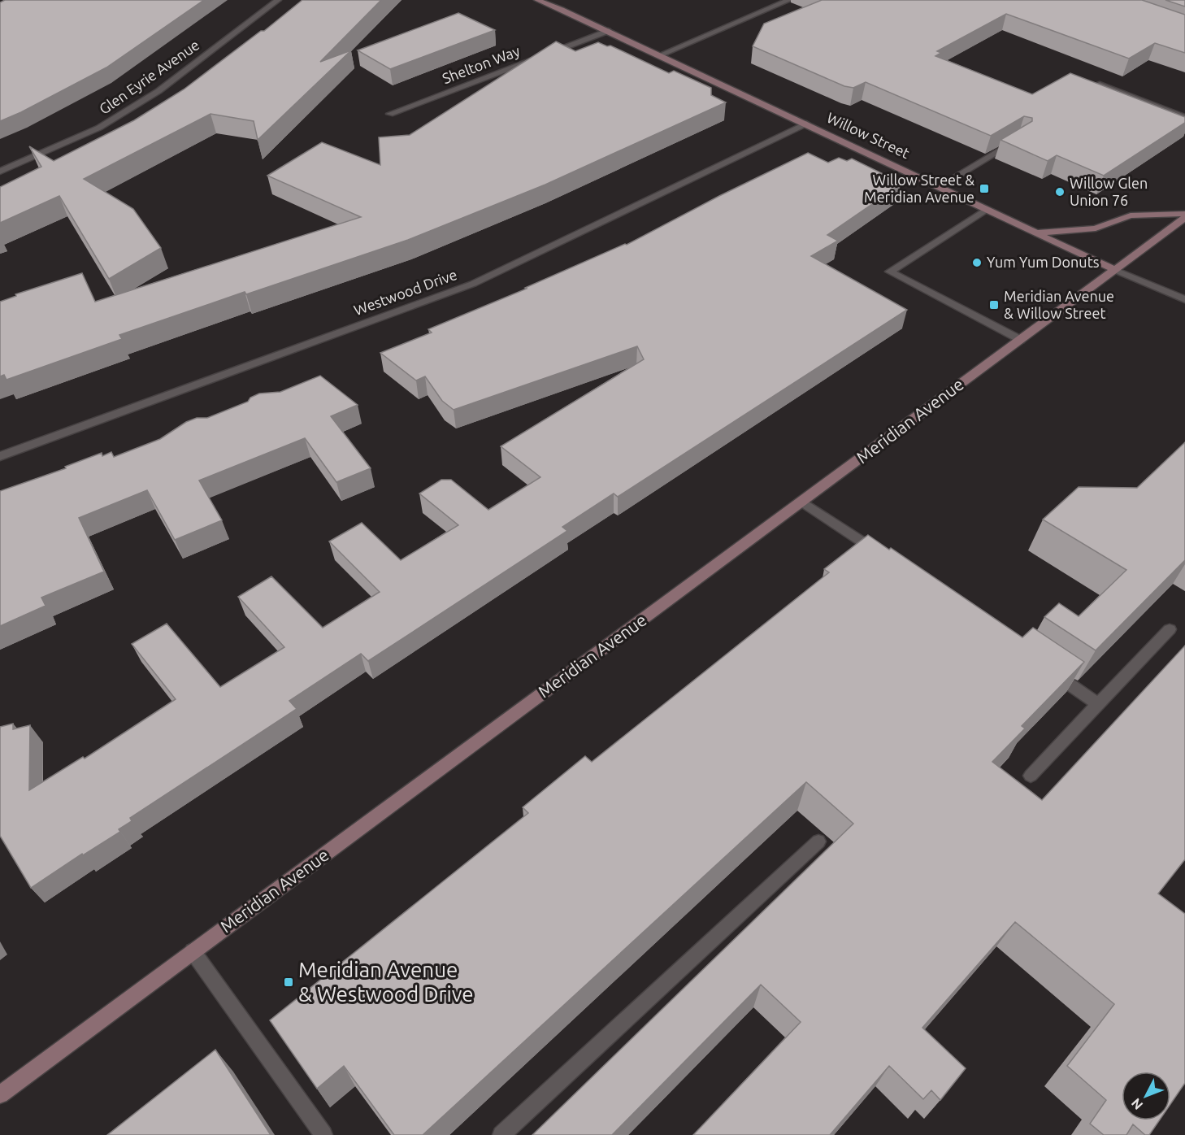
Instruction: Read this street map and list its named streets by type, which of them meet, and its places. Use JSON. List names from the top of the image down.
{
  "streets": {
    "main road": ["Willow Street", "Meridian Avenue"],
    "street": ["Shelton Way", "Glen Eyrie Avenue", "Westwood Drive"]
  },
  "crossings": [
    ["Shelton Way", "Willow Street"],
    ["Willow Street", "Westwood Drive"],
    ["Willow Street", "Meridian Avenue"]
  ],
  "places": {
    "transit": ["Willow Street & Meridian Avenue", "Meridian Avenue & Willow Street", "Meridian Avenue & Westwood Drive"],
    "other": ["Willow Glen Union 76", "Yum Yum Donuts"]
  },
  "north": "bottom left"
}
